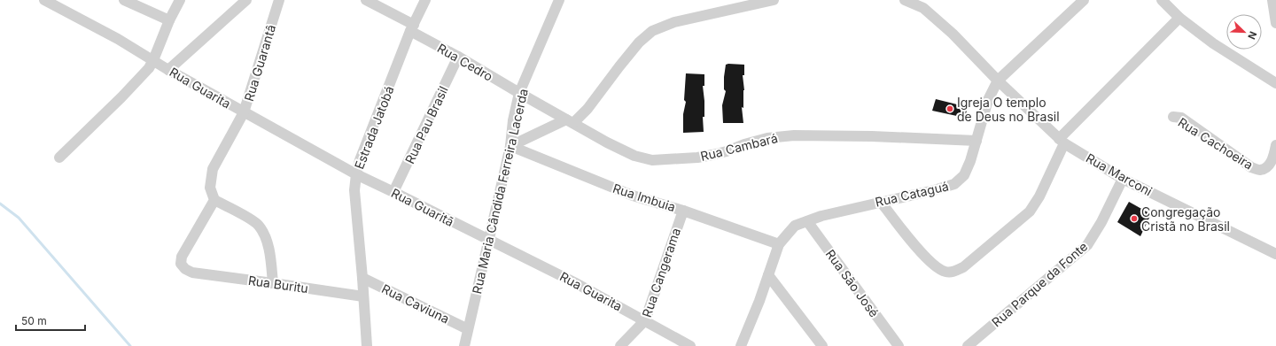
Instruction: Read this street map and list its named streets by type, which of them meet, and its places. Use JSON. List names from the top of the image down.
{
  "streets": {
    "street": [
      "Rua Cedro",
      "Rua Guarantâ",
      "Rua Guarita",
      "Rua Pau Brasil",
      "Estrada Jatobá",
      "Rua Cachoeira",
      "Rua Cambará",
      "Rua Marconi",
      "Rua Maria Cândida Ferreira Lacerda",
      "Rua Cataguá",
      "Rua Imbuia",
      "Rua Guaritã",
      "Rua Cangerama",
      "Rua São José",
      "Rua Buritu",
      "Rua Parque da Fonte",
      "Rua Caviuna"
    ]
  },
  "crossings": [
    ["Rua Cedro", "Rua Pau Brasil"],
    ["Rua Cedro", "Estrada Jatobá"],
    ["Rua Cedro", "Rua Cambará"],
    ["Rua Cedro", "Rua Maria Cândida Ferreira Lacerda"],
    ["Rua Guarantâ", "Rua Guarita"],
    ["Rua Guarantâ", "Rua Buritu"],
    ["Rua Guarita", "Estrada Jatobá"],
    ["Rua Guarita", "Rua Maria Cândida Ferreira Lacerda"],
    ["Rua Guarita", "Rua Guaritã"],
    ["Rua Guarita", "Rua Cangerama"],
    ["Rua Pau Brasil", "Rua Guaritã"],
    ["Estrada Jatobá", "Rua Guaritã"],
    ["Estrada Jatobá", "Rua Buritu"],
    ["Estrada Jatobá", "Rua Caviuna"],
    ["Rua Cambará", "Rua Cataguá"],
    ["Rua Marconi", "Rua Cataguá"],
    ["Rua Marconi", "Rua Parque da Fonte"],
    ["Rua Maria Cândida Ferreira Lacerda", "Rua Imbuia"],
    ["Rua Maria Cândida Ferreira Lacerda", "Rua Guaritã"],
    ["Rua Maria Cândida Ferreira Lacerda", "Rua Caviuna"],
    ["Rua Cataguá", "Rua Imbuia"],
    ["Rua Cataguá", "Rua São José"],
    ["Rua Imbuia", "Rua Cangerama"]
  ],
  "places": ["Igreja O templo de Deus no Brasil", "Congregação Cristã no Brasil"],
  "scale_bar": "50 m",
  "north": "bottom right"
}
